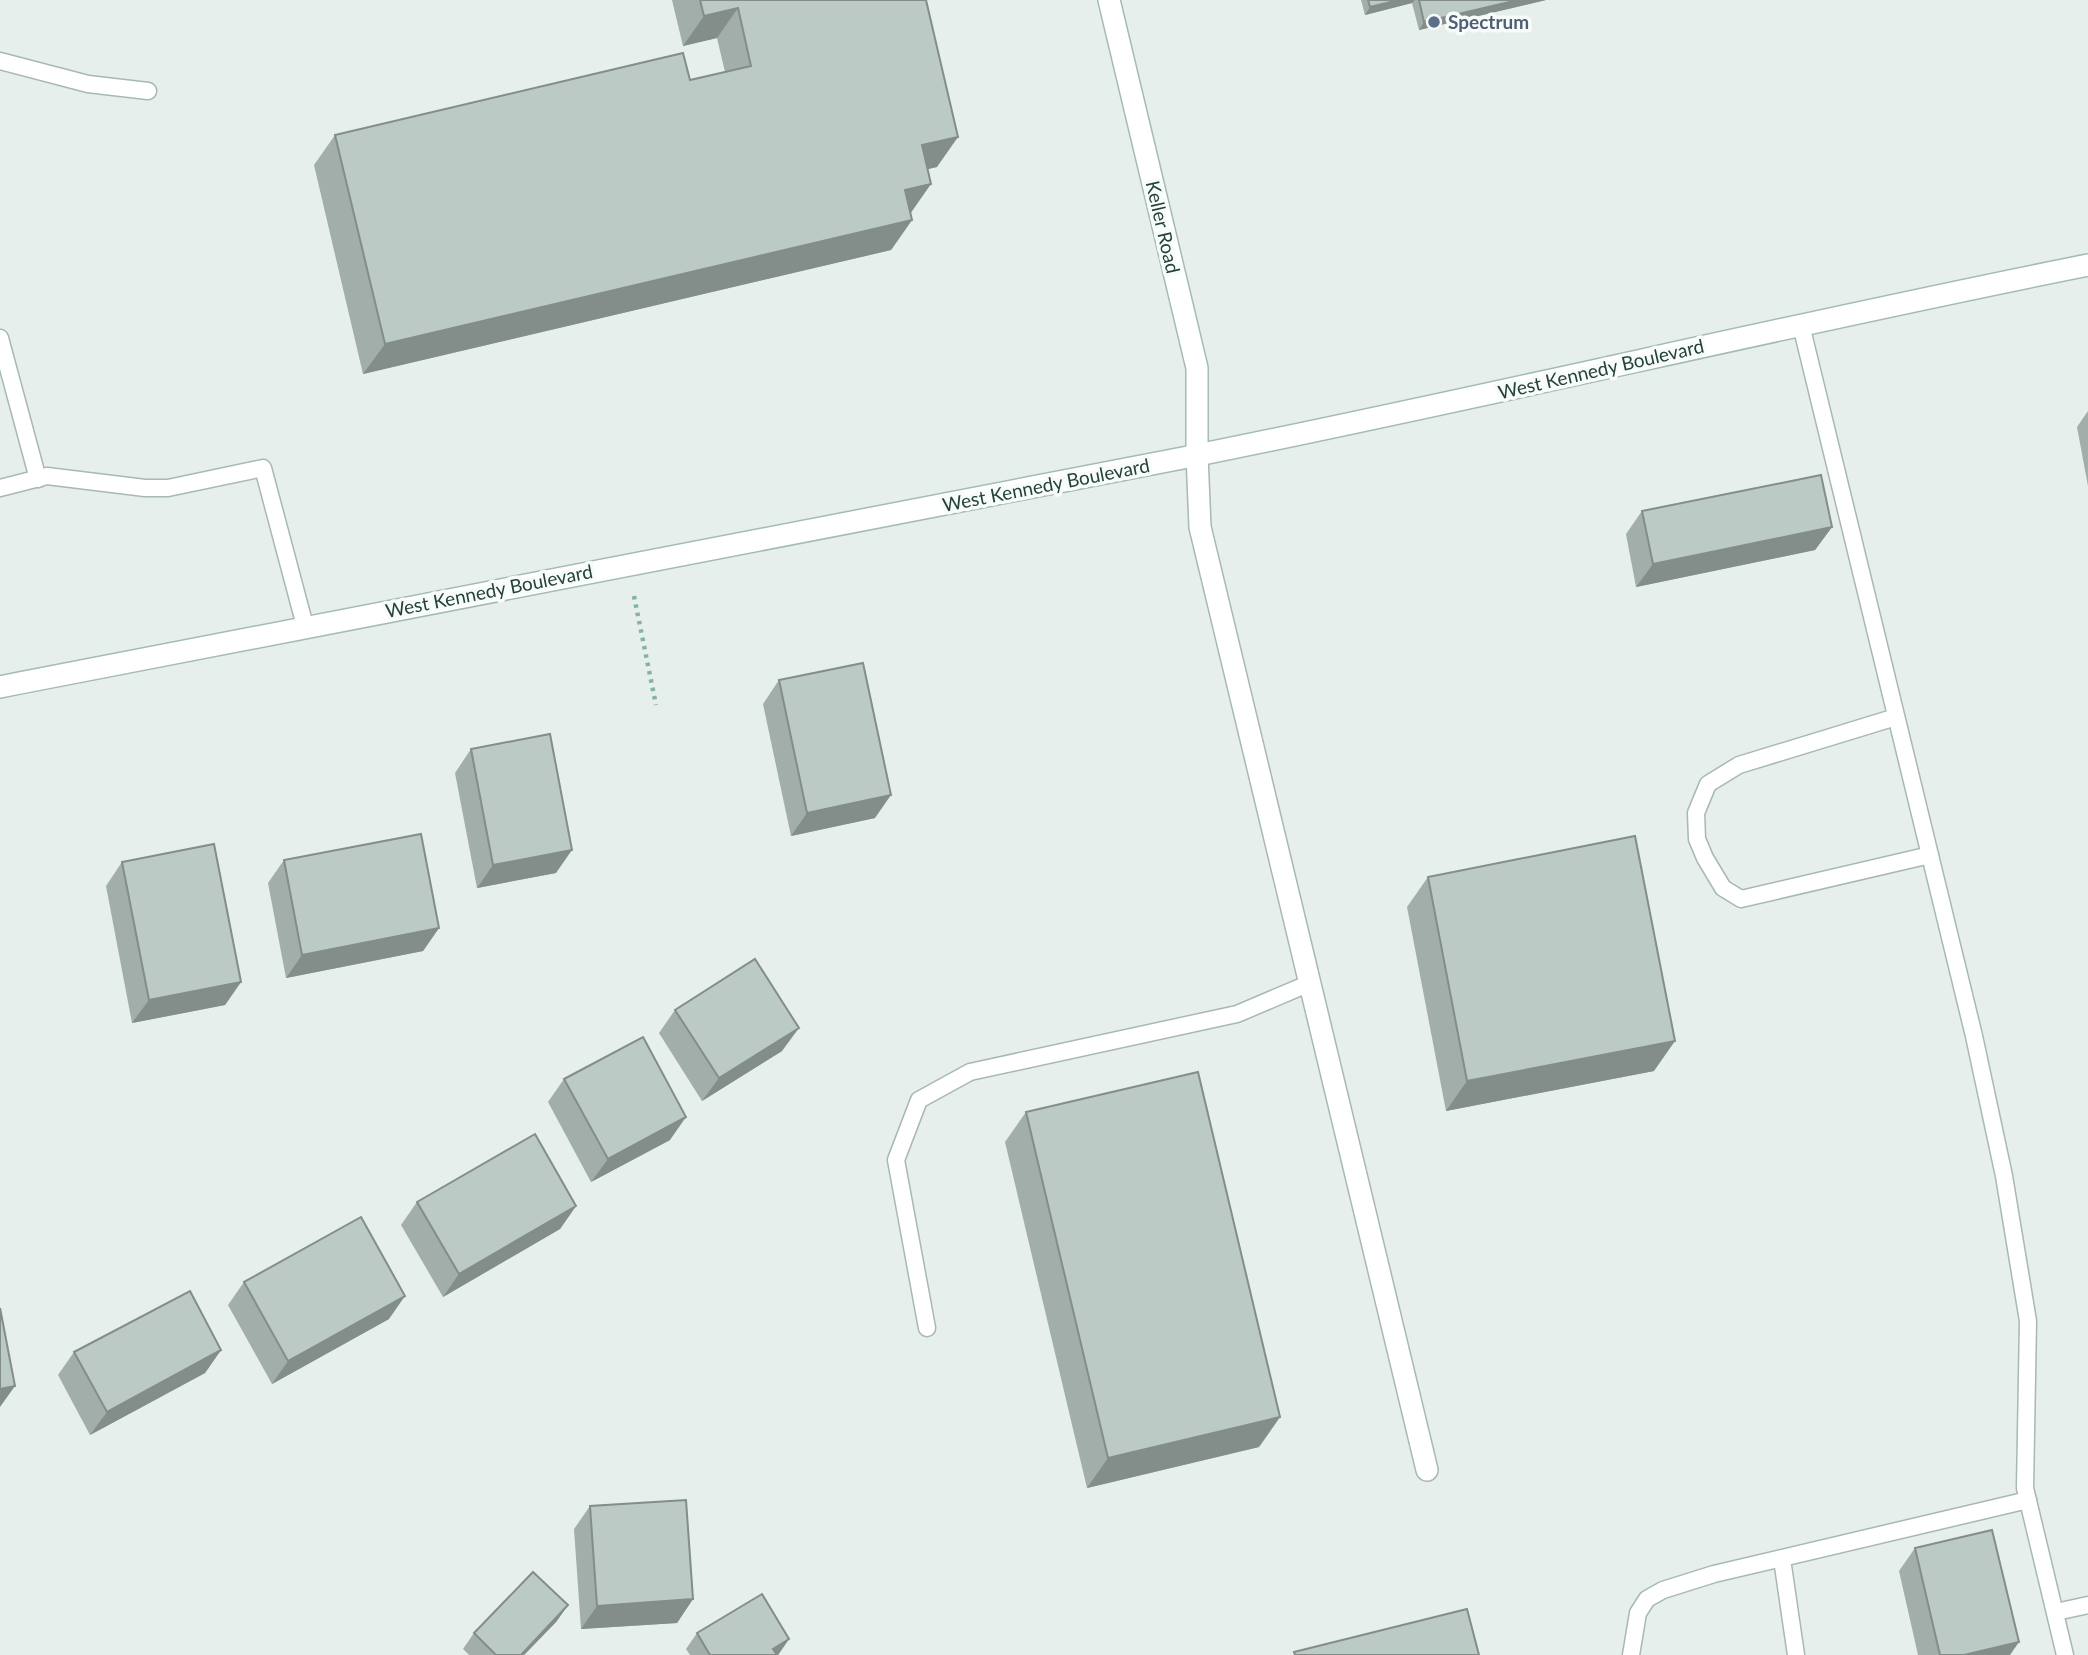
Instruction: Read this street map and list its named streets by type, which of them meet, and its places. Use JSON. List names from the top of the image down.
{
  "streets": {
    "main road": ["Keller Road", "West Kennedy Boulevard"]
  },
  "crossings": [
    ["Keller Road", "West Kennedy Boulevard"]
  ],
  "places": ["Spectrum"]
}
